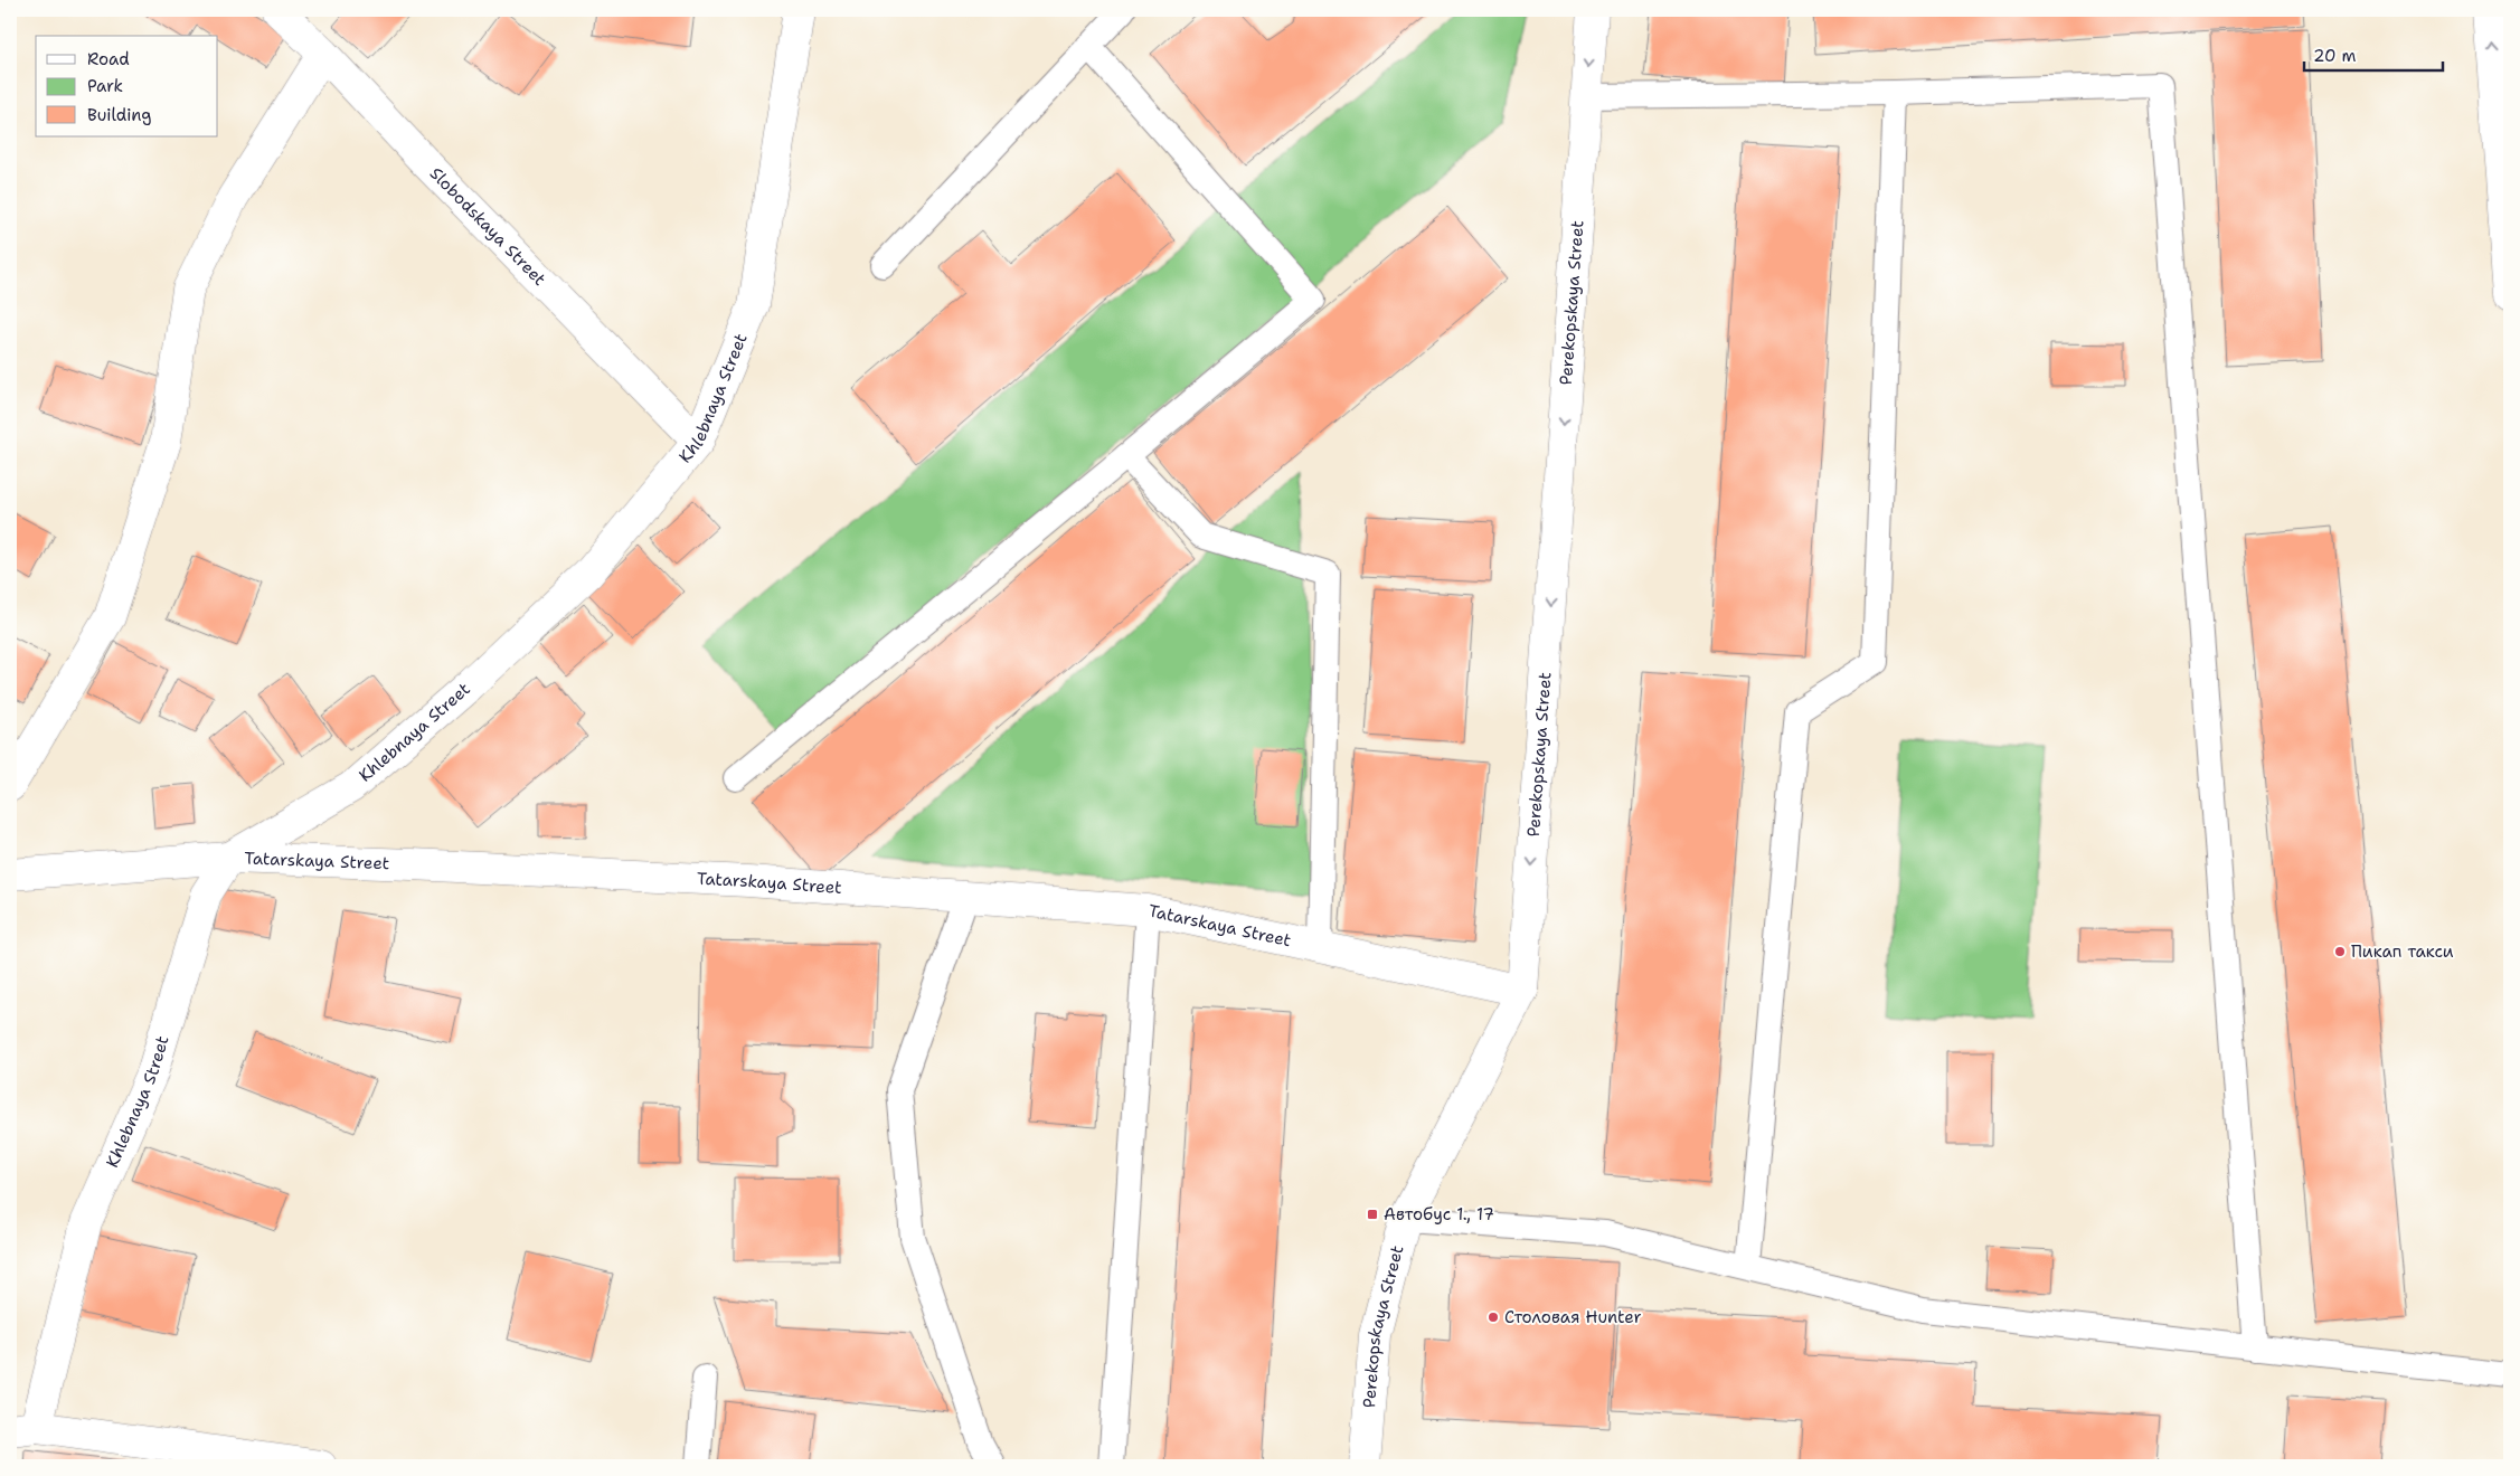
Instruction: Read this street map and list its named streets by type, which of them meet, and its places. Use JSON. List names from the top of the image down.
{
  "streets": {
    "street": [
      "Slobodskaya Street",
      "Perekopskaya Street",
      "Khlebnaya Street",
      "Tatarskaya Street"
    ]
  },
  "crossings": [
    ["Slobodskaya Street", "Khlebnaya Street"],
    ["Perekopskaya Street", "Tatarskaya Street"],
    ["Khlebnaya Street", "Tatarskaya Street"]
  ],
  "one_way": ["Perekopskaya Street"],
  "places": {
    "other": ["Пикап такси", "Столовая Hunter"],
    "transit": ["Автобус 1., 17"]
  },
  "legend": ["Road", "Park", "Building"],
  "scale_bar": "20 m"
}
